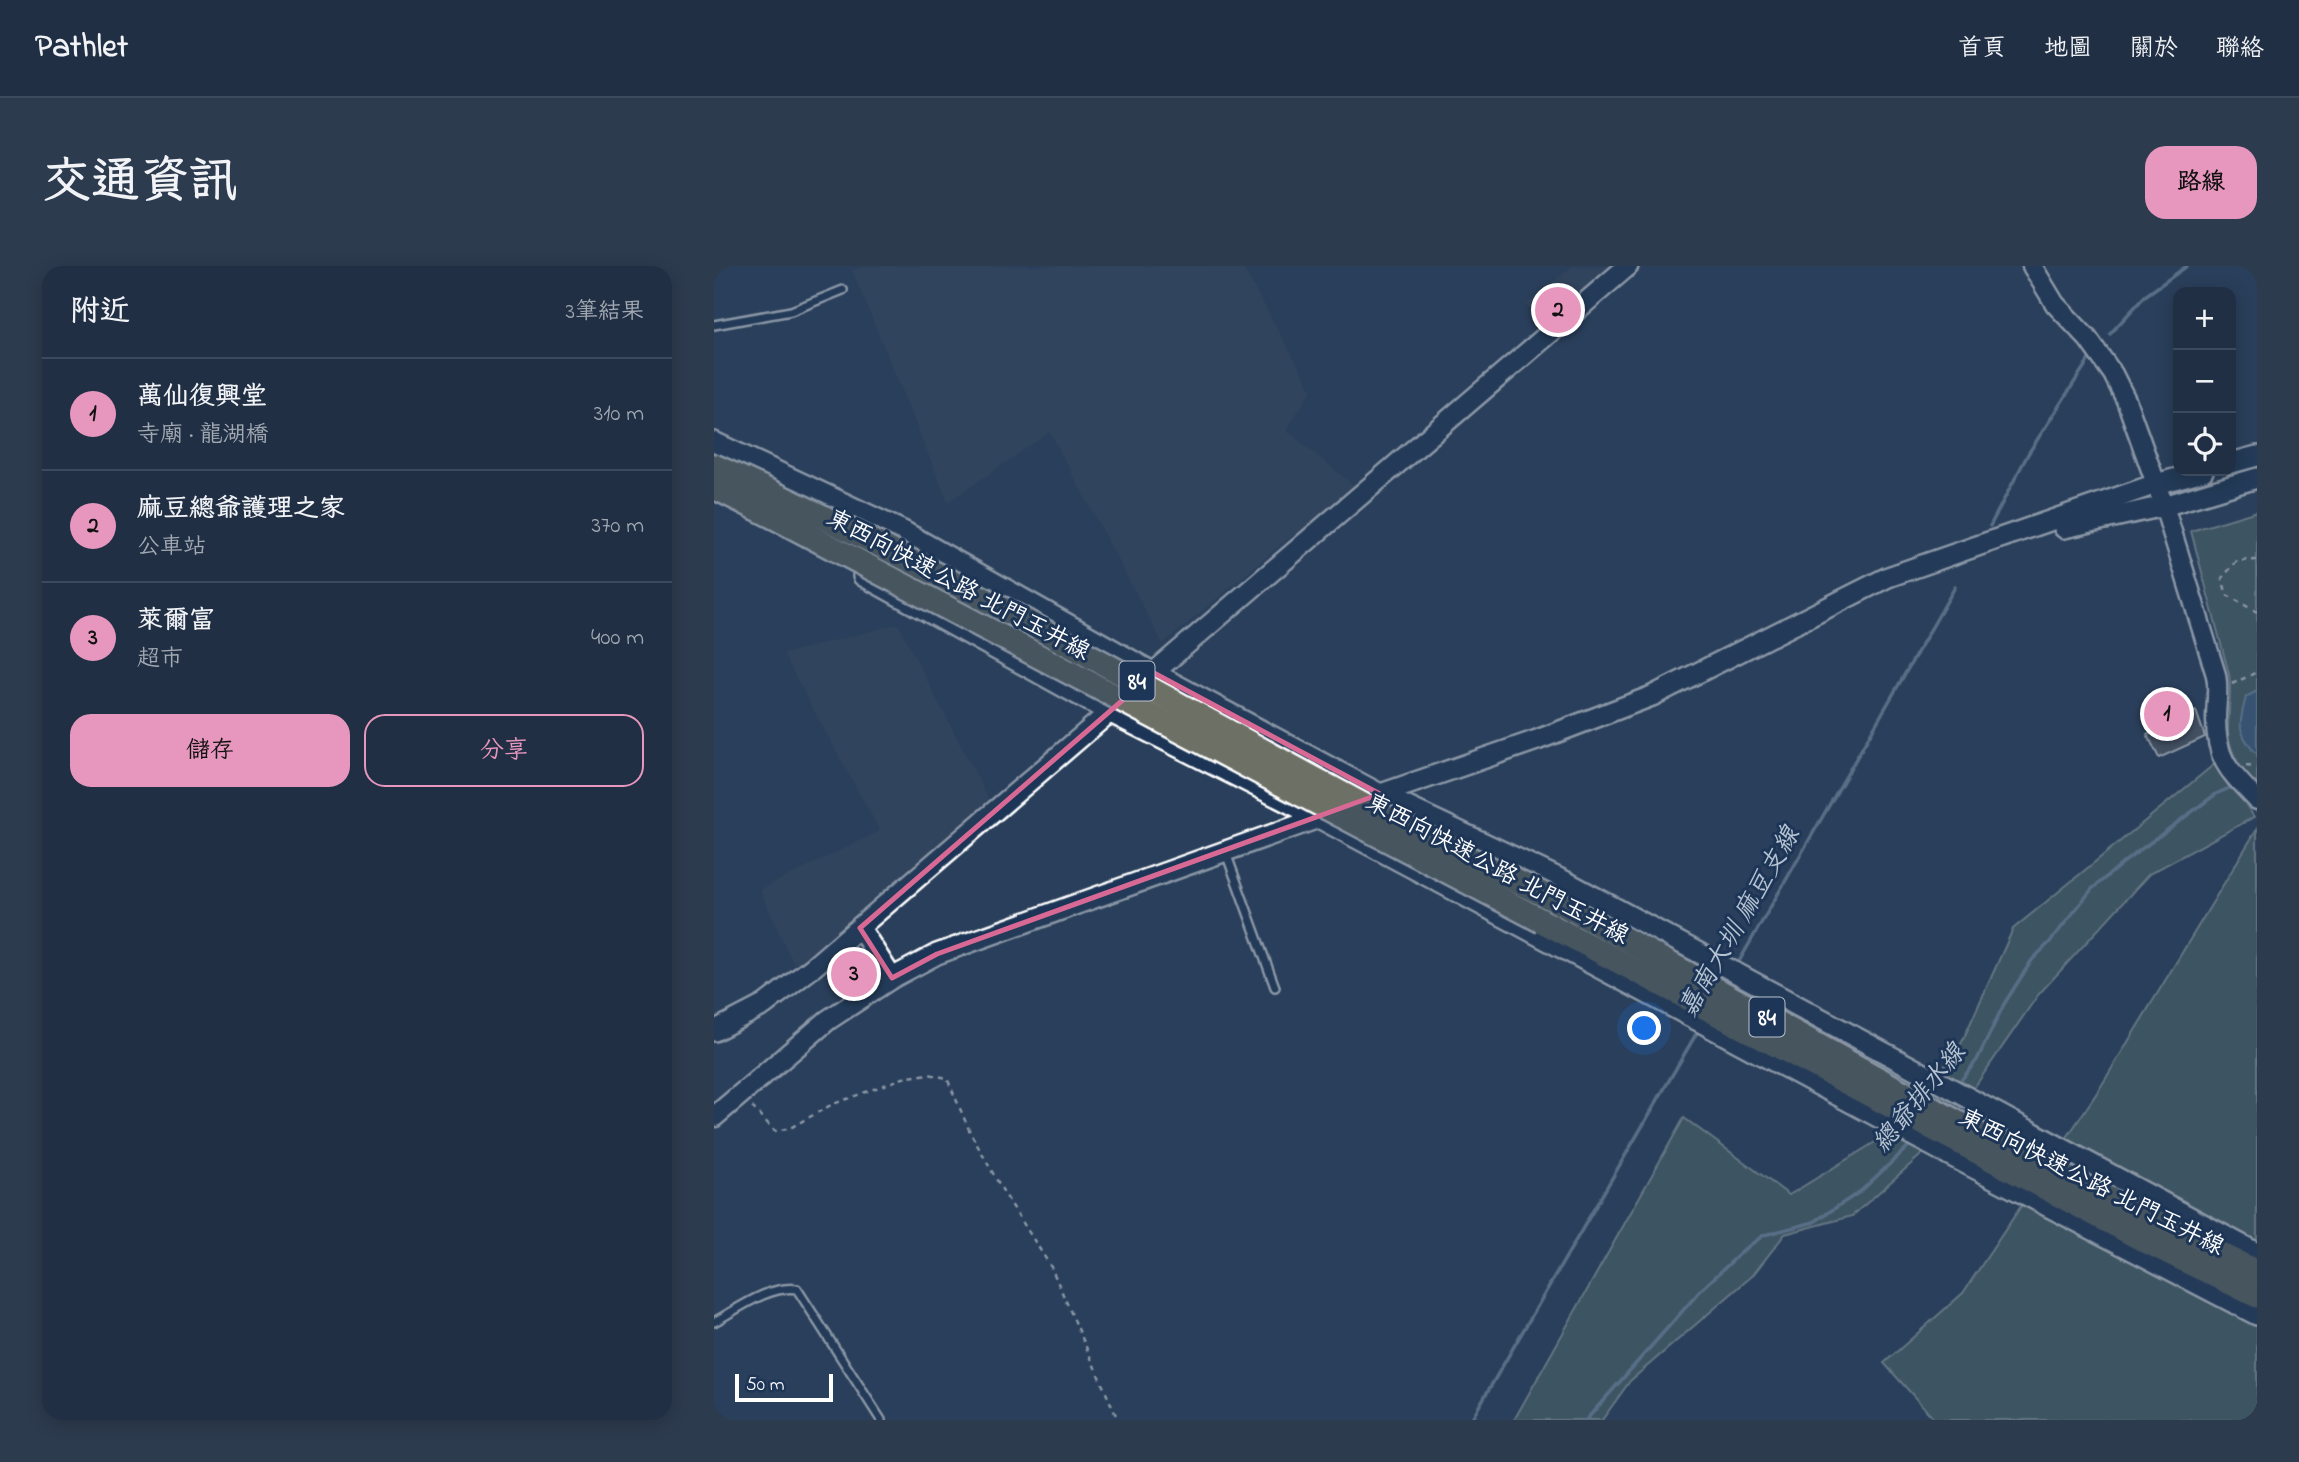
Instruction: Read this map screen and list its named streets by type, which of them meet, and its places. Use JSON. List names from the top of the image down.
{
  "streets": {
    "highway": ["東西向快速公路 北門玉井線", "84"]
  },
  "water": ["嘉南大圳 麻豆支線", "總爺排水線"],
  "scale_bar": "50 m",
  "page": {
    "header": "Pathlet",
    "nav": [
      "首頁",
      "地圖",
      "關於",
      "聯絡"
    ],
    "title": "交通資訊",
    "buttons": [
      "路線",
      ["儲存", "分享"]
    ],
    "heading": ["附近", "3筆結果"],
    "pins": ["2", "1", "3"],
    "map_buttons": ["+", "−"],
    "list": [
      {
        "mark": "1",
        "name": "萬仙復興堂",
        "note": "寺廟 · 龍湖橋",
        "value": "310 m"
      },
      {
        "mark": "2",
        "name": "麻豆總爺護理之家",
        "note": "公車站",
        "value": "370 m"
      },
      {
        "mark": "3",
        "name": "萊爾富",
        "note": "超市",
        "value": "400 m"
      }
    ],
    "scale": "50 m"
  }
}
